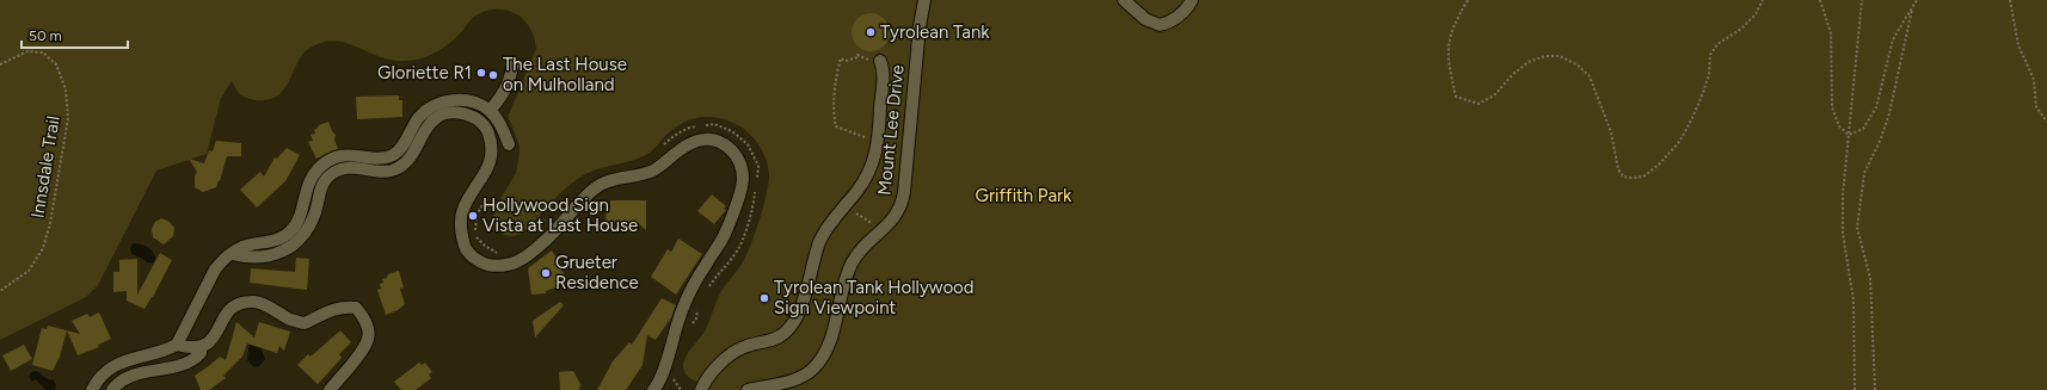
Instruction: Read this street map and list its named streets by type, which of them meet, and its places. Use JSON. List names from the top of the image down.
{
  "streets": {
    "street": ["Mount Lee Drive"],
    "path": ["Innsdale Trail"]
  },
  "parks": ["Griffith Park"],
  "places": [
    "Tyrolean Tank",
    "Gloriette R1",
    "The Last House on Mulholland",
    "Hollywood Sign Vista at Last House",
    "Grueter Residence",
    "Tyrolean Tank Hollywood Sign Viewpoint"
  ],
  "scale_bar": "50 m"
}
